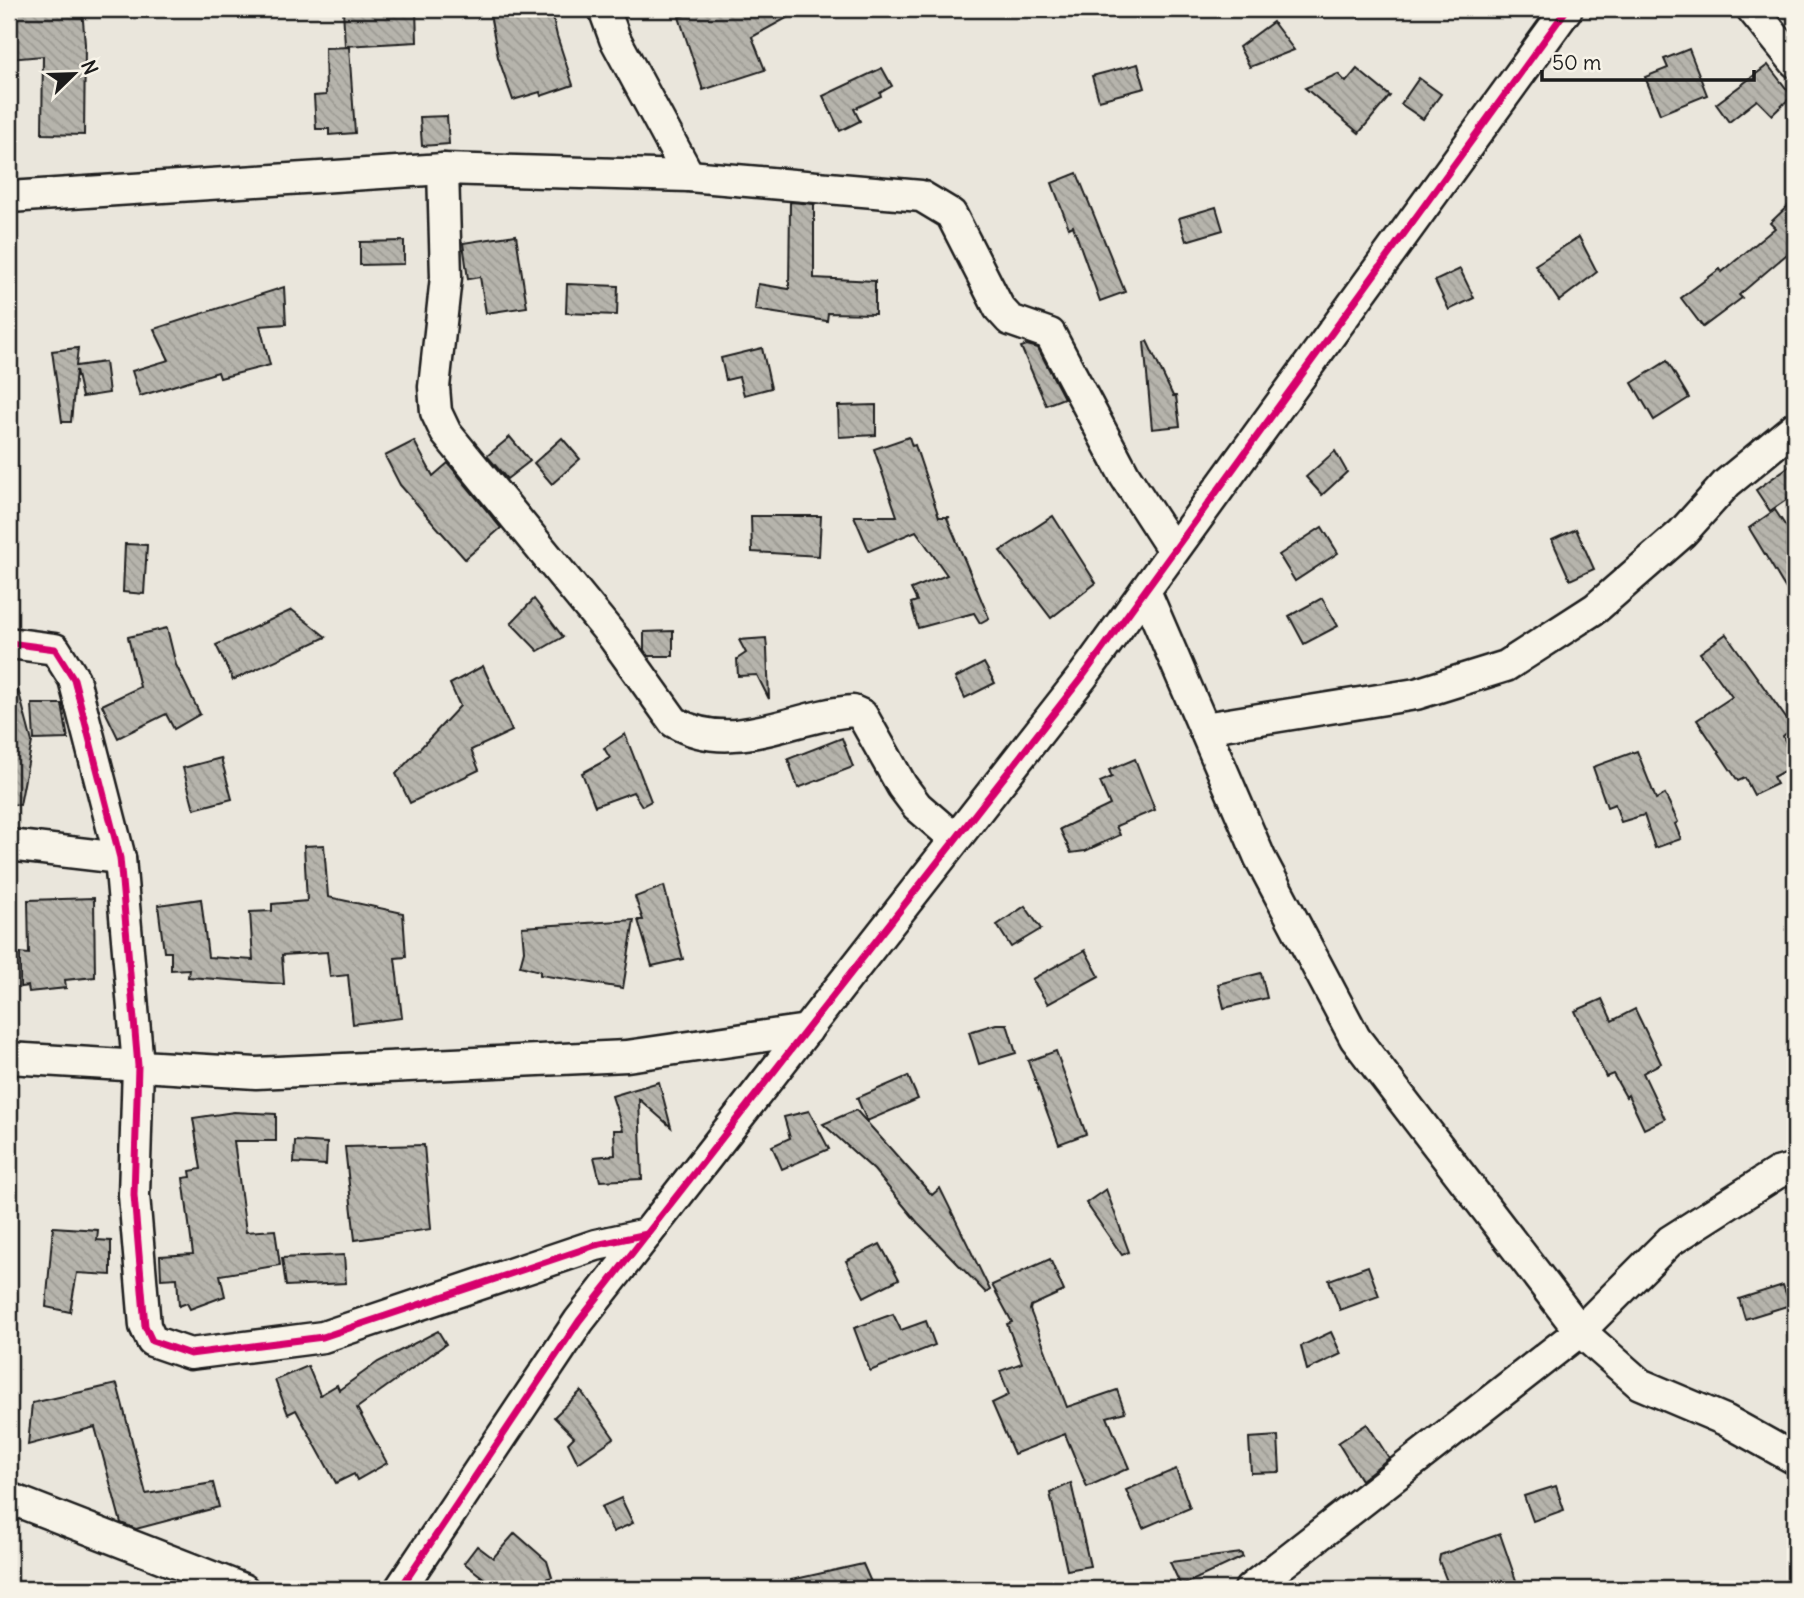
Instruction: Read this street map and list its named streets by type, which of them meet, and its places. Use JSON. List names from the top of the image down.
{
  "scale_bar": "50 m",
  "north": "top right"
}
